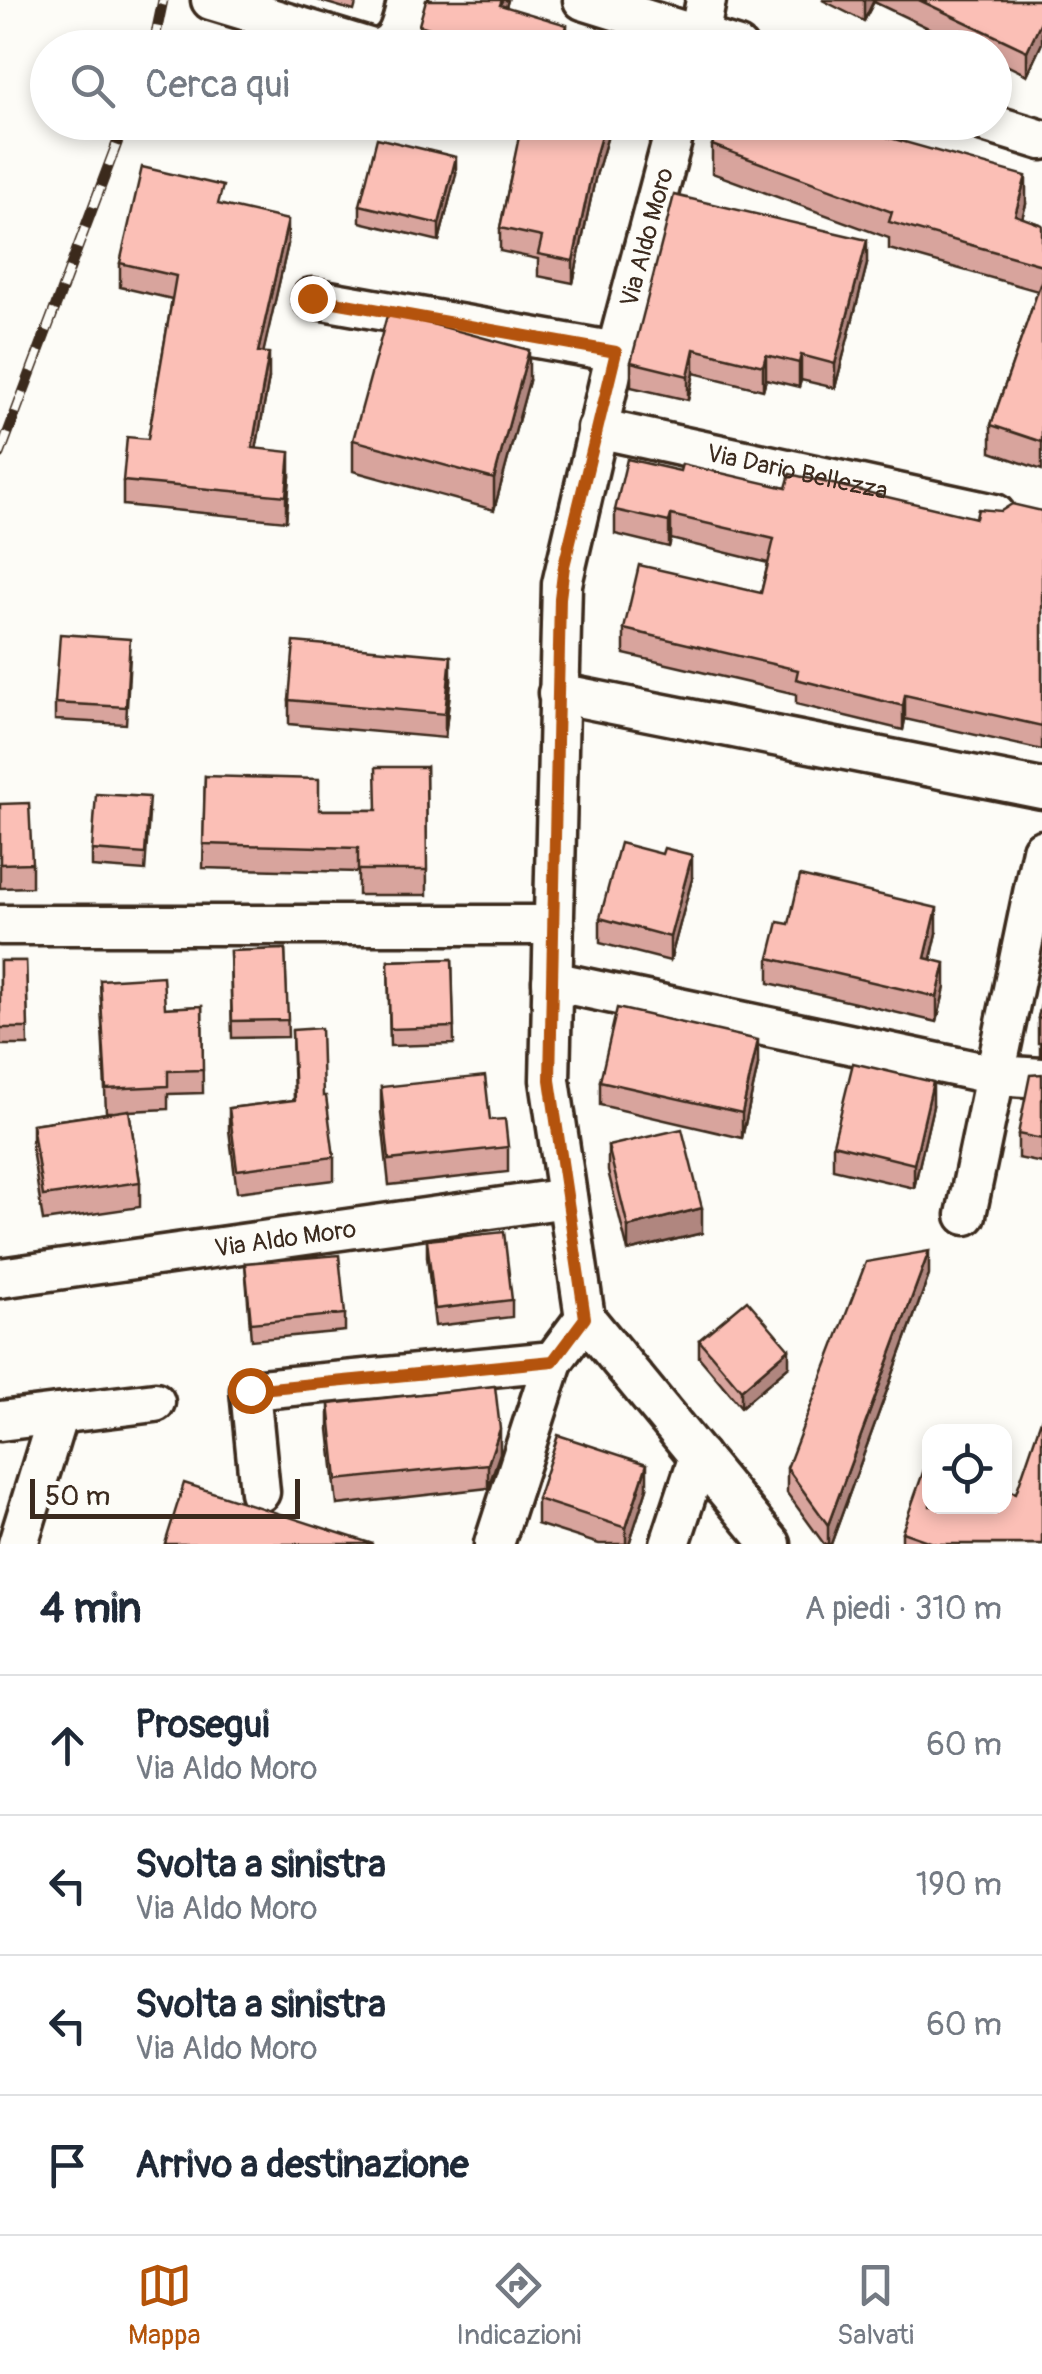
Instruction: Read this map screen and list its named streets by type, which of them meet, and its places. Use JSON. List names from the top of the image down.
{
  "streets": {
    "street": ["Via Aldo Moro", "Via Dario Bellezza"]
  },
  "crossings": [
    ["Via Aldo Moro", "Via Dario Bellezza"]
  ],
  "scale_bar": "50 m",
  "page": {
    "search": "Cerca qui",
    "scale": "50 m",
    "heading": ["4 min", "A piedi · 310 m"],
    "list": [
      ["Prosegui", "Via Aldo Moro", "60 m"],
      ["Svolta a sinistra", "Via Aldo Moro", "190 m"],
      ["Svolta a sinistra", "Via Aldo Moro", "60 m"],
      "Arrivo a destinazione"
    ],
    "nav": ["Mappa", "Indicazioni", "Salvati"]
  }
}
